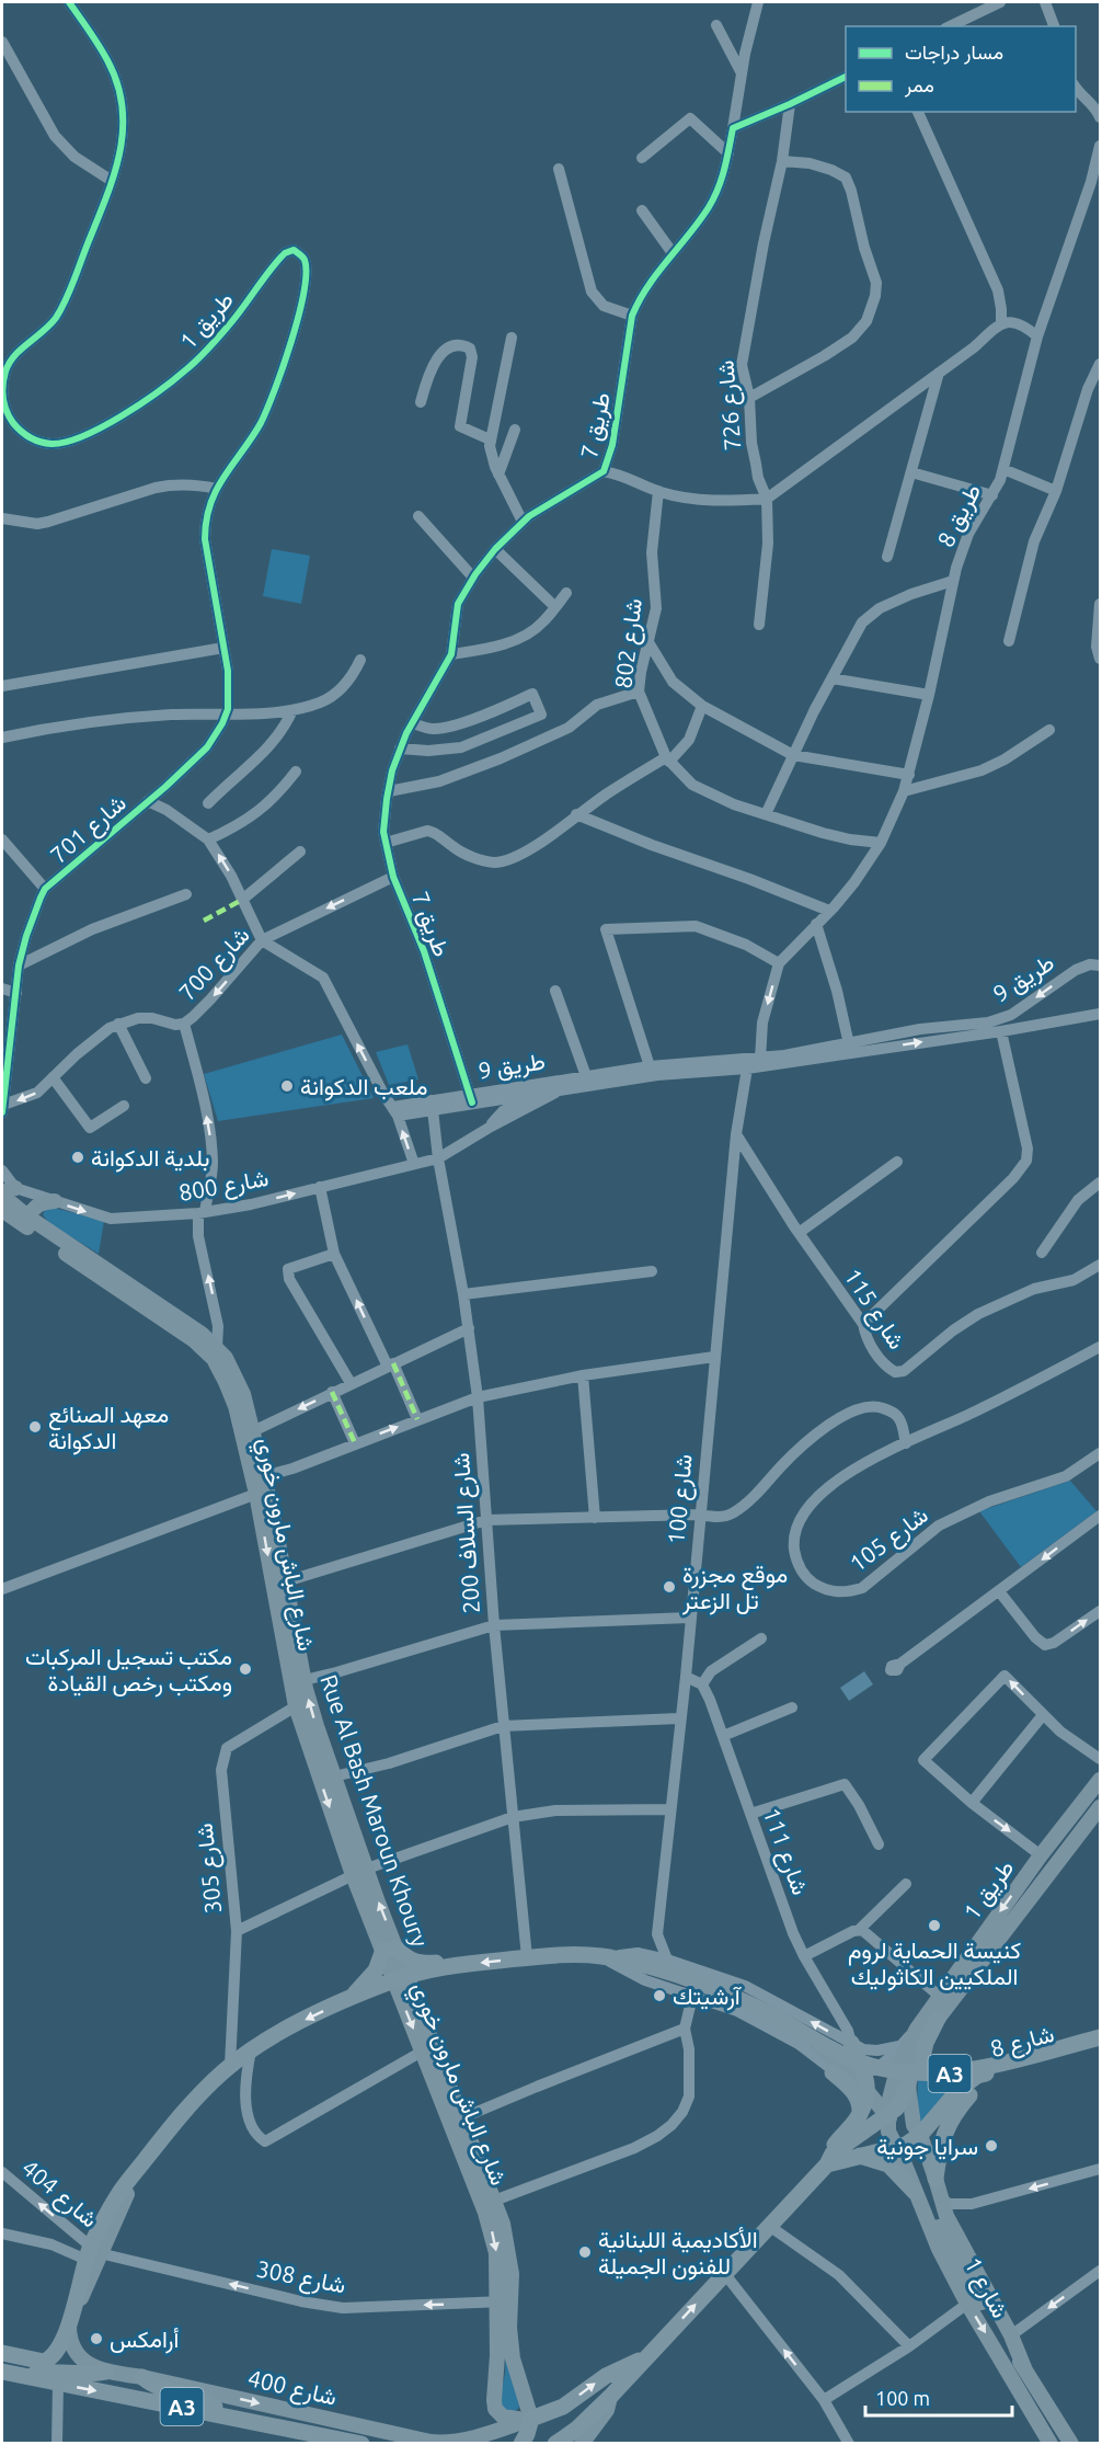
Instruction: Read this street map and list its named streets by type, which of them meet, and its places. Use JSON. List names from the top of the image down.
{
  "streets": {
    "highway": ["شارع 8", "A3"],
    "main road": [
      "طريق 1",
      "شارع الباش مارون خوري",
      "Rue Al Bash Maroun Khoury",
      "شارع 1",
      "شارع 400"
    ],
    "street": [
      "شارع 726",
      "7 طريق",
      "طريق 8",
      "شارع 802",
      "شارع 701",
      "شارع 700",
      "9 طريق",
      "800 شارع",
      "شارع 115",
      "شارع 100",
      "200 شارع السلاف",
      "شارع 105",
      "شارع 111",
      "شارع 305",
      "شارع 404",
      "شارع 308"
    ]
  },
  "crossings": [
    ["طريق 1", "شارع 701"],
    ["طريق 1", "شارع 1"],
    ["7 طريق", "شارع 700"],
    ["7 طريق", "9 طريق"],
    ["طريق 8", "شارع 802"],
    ["طريق 8", "9 طريق"],
    ["شارع 701", "شارع 700"],
    ["9 طريق", "شارع 100"],
    ["9 طريق", "200 شارع السلاف"],
    ["800 شارع", "200 شارع السلاف"],
    ["800 شارع", "Rue Al Bash Maroun Khoury"],
    ["شارع 115", "شارع 100"],
    ["200 شارع السلاف", "A3"],
    ["شارع الباش مارون خوري", "Rue Al Bash Maroun Khoury"],
    ["شارع الباش مارون خوري", "شارع 305"],
    ["شارع الباش مارون خوري", "A3"],
    ["شارع الباش مارون خوري", "شارع 308"],
    ["شارع الباش مارون خوري", "شارع 400"],
    ["Rue Al Bash Maroun Khoury", "A3"],
    ["Rue Al Bash Maroun Khoury", "شارع 308"],
    ["Rue Al Bash Maroun Khoury", "شارع 400"],
    ["شارع 305", "A3"],
    ["شارع 8", "A3"],
    ["شارع 8", "شارع 1"],
    ["A3", "شارع 404"],
    ["A3", "شارع 308"],
    ["A3", "شارع 1"],
    ["A3", "شارع 400"],
    ["شارع 404", "شارع 308"]
  ],
  "one_way": [
    "800 شارع",
    "شارع الباش مارون خوري",
    "شارع 404",
    "شارع 308",
    "شارع 400"
  ],
  "places": [
    "ملعب الدكوانة",
    "بلدية الدكوانة",
    "معهد الصنائع الدكوانة",
    "موقع مجزرة تل الزعتر",
    "مكتب تسجيل المركبات ومكتب رخص القيادة",
    "كنيسة الحماية لروم الملكيين الكاثوليك",
    "آرشيتك",
    "سرايا جونية",
    "الأكاديمية اللبنانية للفنون الجميلة",
    "أرامكس"
  ],
  "legend": ["مسار دراجات", "ممر"],
  "scale_bar": "100 m"
}
